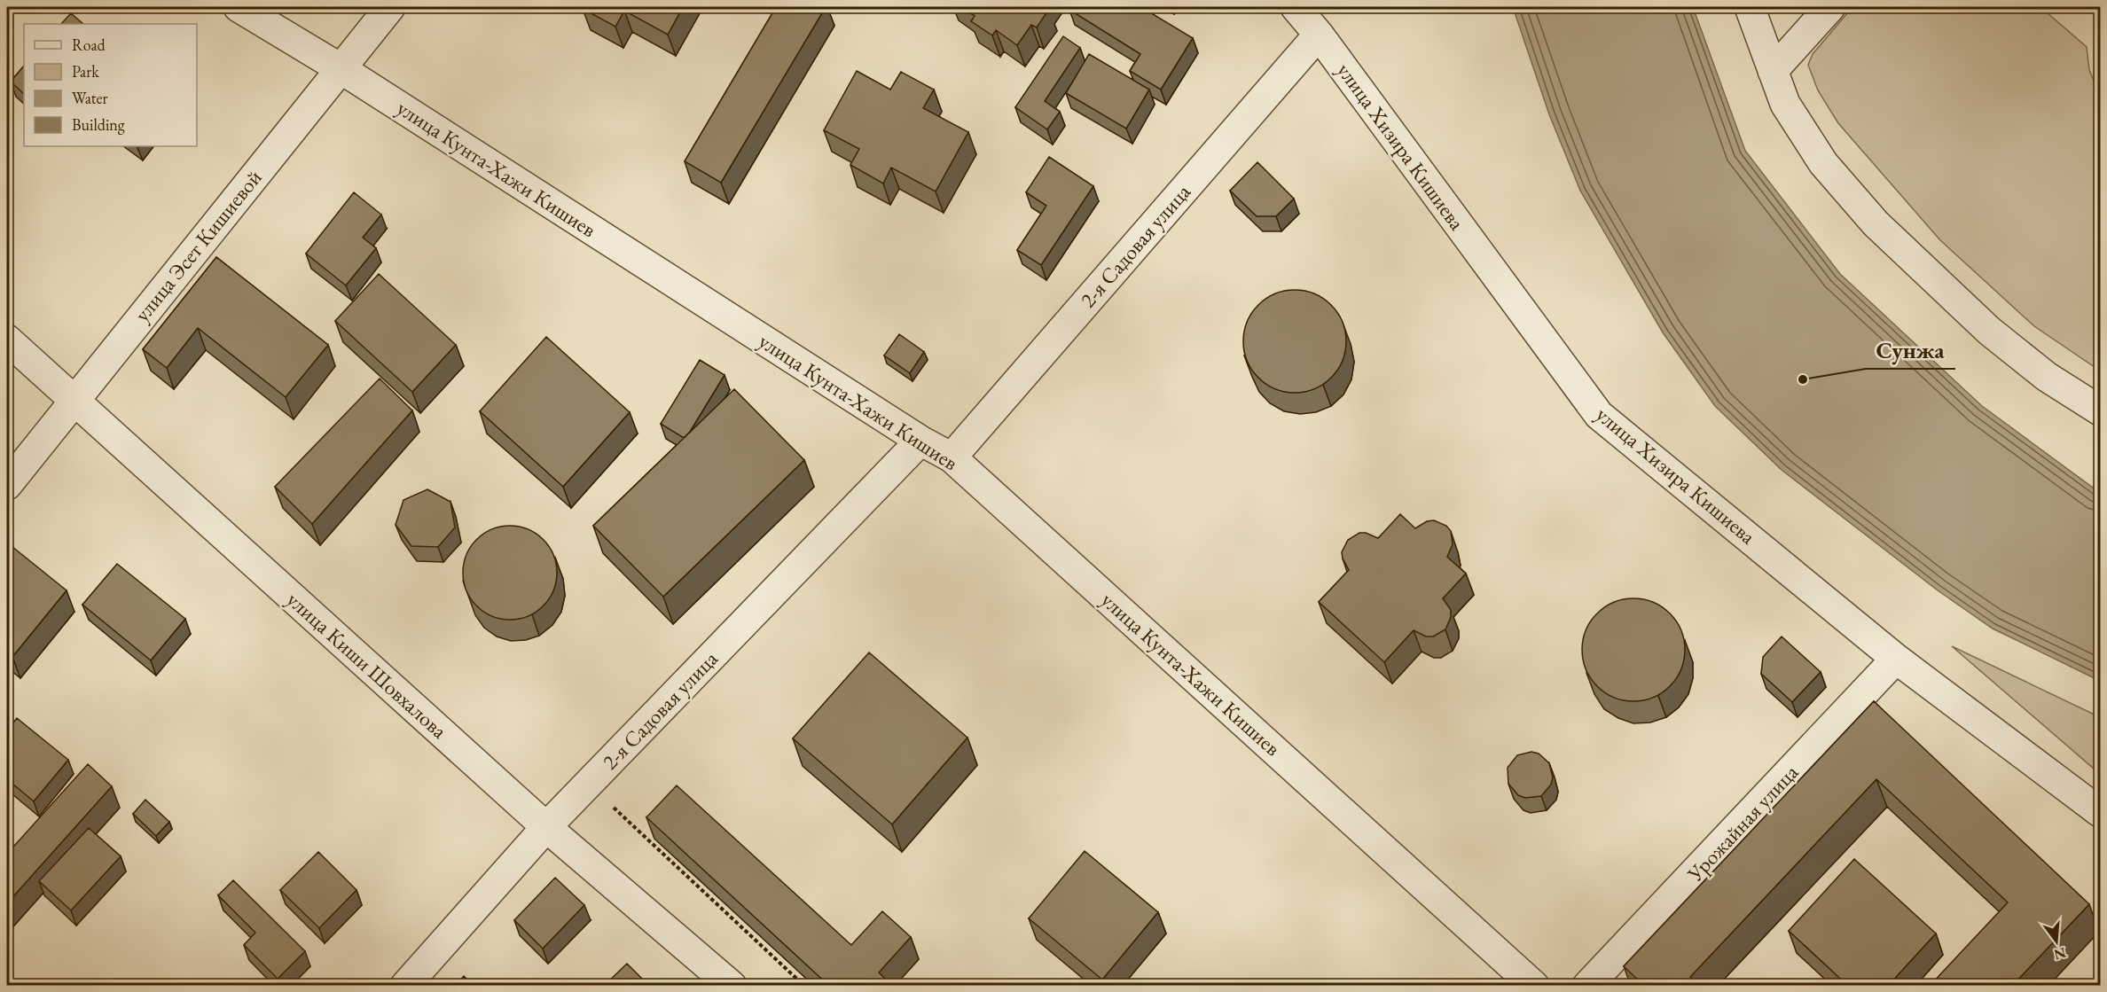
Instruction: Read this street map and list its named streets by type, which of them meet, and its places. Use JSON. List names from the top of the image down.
{
  "streets": {
    "street": [
      "улица Хизира Кишиева",
      "улица Кунта-Хажи Кишиев",
      "улица Эсет Кишиевой",
      "2-я Садовая улица",
      "улица Киши Шовхалова",
      "Урожайная улица"
    ]
  },
  "crossings": [
    ["улица Хизира Кишиева", "2-я Садовая улица"],
    ["улица Хизира Кишиева", "Урожайная улица"],
    ["улица Кунта-Хажи Кишиев", "улица Эсет Кишиевой"],
    ["улица Кунта-Хажи Кишиев", "2-я Садовая улица"],
    ["улица Эсет Кишиевой", "улица Киши Шовхалова"],
    ["2-я Садовая улица", "улица Киши Шовхалова"]
  ],
  "places": ["Сунжа"],
  "legend": [
    "Road",
    "Park",
    "Water",
    "Building"
  ],
  "north": "bottom"
}
